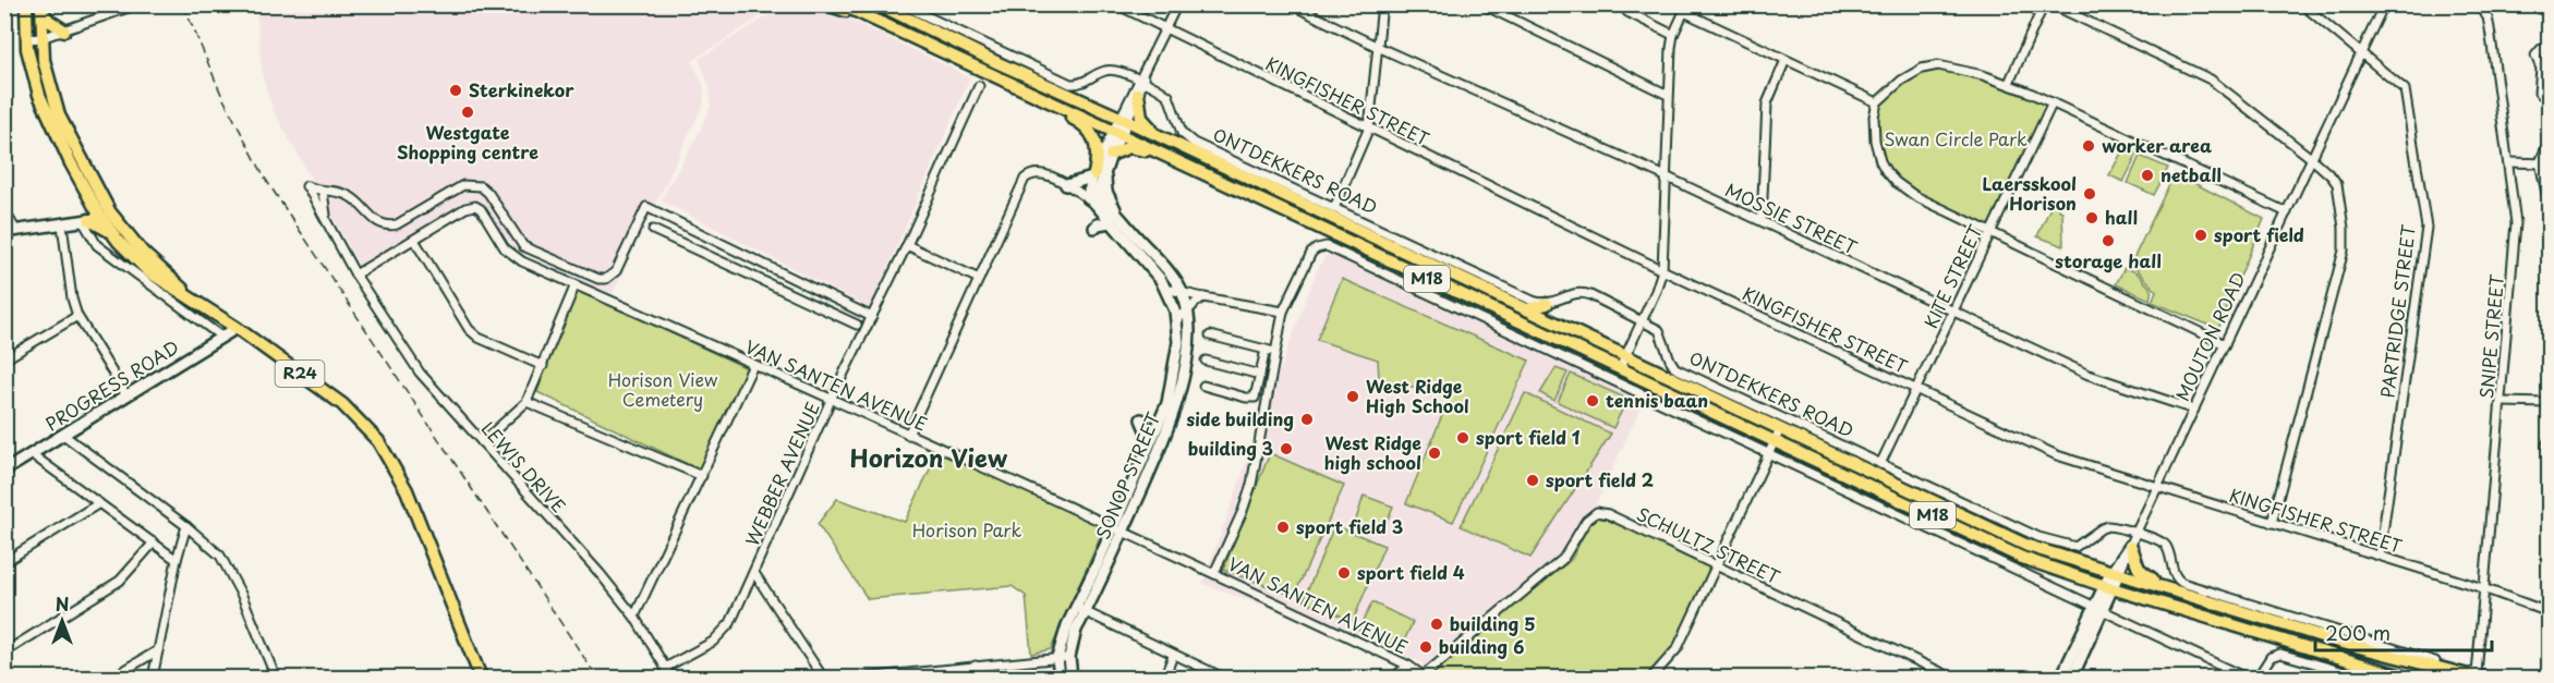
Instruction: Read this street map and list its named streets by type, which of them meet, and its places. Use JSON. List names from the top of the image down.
{
  "streets": {
    "main road": ["ONTDEKKERS ROAD", "M18", "R24"],
    "street": [
      "KINGFISHER STREET",
      "MOSSIE STREET",
      "KITE STREET",
      "PARTRIDGE STREET",
      "MOUTON ROAD",
      "SNIPE STREET",
      "PROGRESS ROAD",
      "VAN SANTEN AVENUE",
      "LEWIS DRIVE",
      "WEBBER AVENUE",
      "SONOP STREET",
      "SCHULTZ STREET"
    ]
  },
  "crossings": [
    ["KINGFISHER STREET", "KITE STREET"],
    ["KINGFISHER STREET", "PARTRIDGE STREET"],
    ["KINGFISHER STREET", "MOUTON ROAD"],
    ["KINGFISHER STREET", "SNIPE STREET"],
    ["ONTDEKKERS ROAD", "KITE STREET"],
    ["ONTDEKKERS ROAD", "MOUTON ROAD"],
    ["ONTDEKKERS ROAD", "SNIPE STREET"],
    ["MOSSIE STREET", "KITE STREET"],
    ["MOSSIE STREET", "MOUTON ROAD"],
    ["M18", "MOUTON ROAD"],
    ["PARTRIDGE STREET", "MOUTON ROAD"],
    ["R24", "PROGRESS ROAD"],
    ["VAN SANTEN AVENUE", "WEBBER AVENUE"],
    ["VAN SANTEN AVENUE", "SONOP STREET"],
    ["VAN SANTEN AVENUE", "SCHULTZ STREET"],
    ["LEWIS DRIVE", "WEBBER AVENUE"]
  ],
  "districts": ["Horizon View"],
  "parks": ["Swan Circle Park", "Horison View Cemetery", "Horison Park"],
  "places": [
    "Sterkinekor",
    "Westgate Shopping centre",
    "worker area",
    "netball",
    "Laersskool Horison",
    "hall",
    "sport field",
    "storage hall",
    "West Ridge High School",
    "tennis baan",
    "side building",
    "sport field 1",
    "building 3",
    "West Ridge high school",
    "sport field 2",
    "sport field 3",
    "sport field 4",
    "building 5",
    "building 6"
  ],
  "scale_bar": "200 m",
  "north": "top"
}
